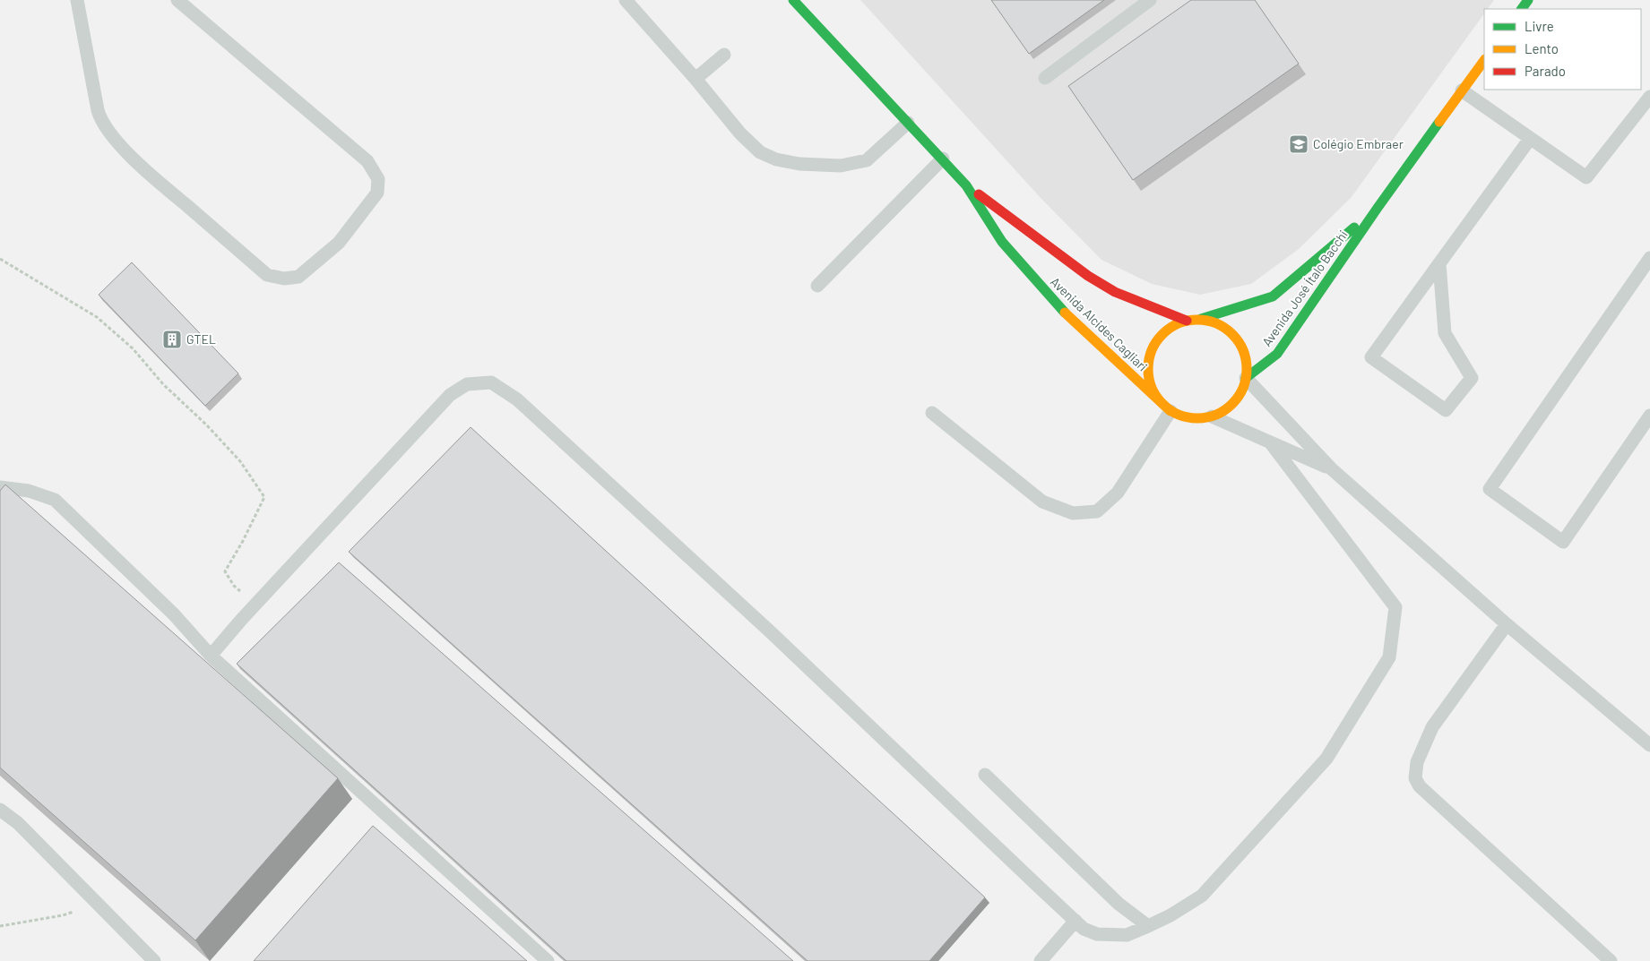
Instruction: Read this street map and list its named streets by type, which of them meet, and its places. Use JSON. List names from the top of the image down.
{
  "streets": {
    "main road": ["Avenida José Ítalo Bacchi", "Avenida Alcides Cagliari"]
  },
  "crossings": [
    ["Avenida José Ítalo Bacchi", "Avenida Alcides Cagliari"]
  ],
  "places": {
    "school or university": ["Colégio Embraer"],
    "building": ["GTEL"]
  },
  "legend": ["Livre", "Lento", "Parado"]
}
